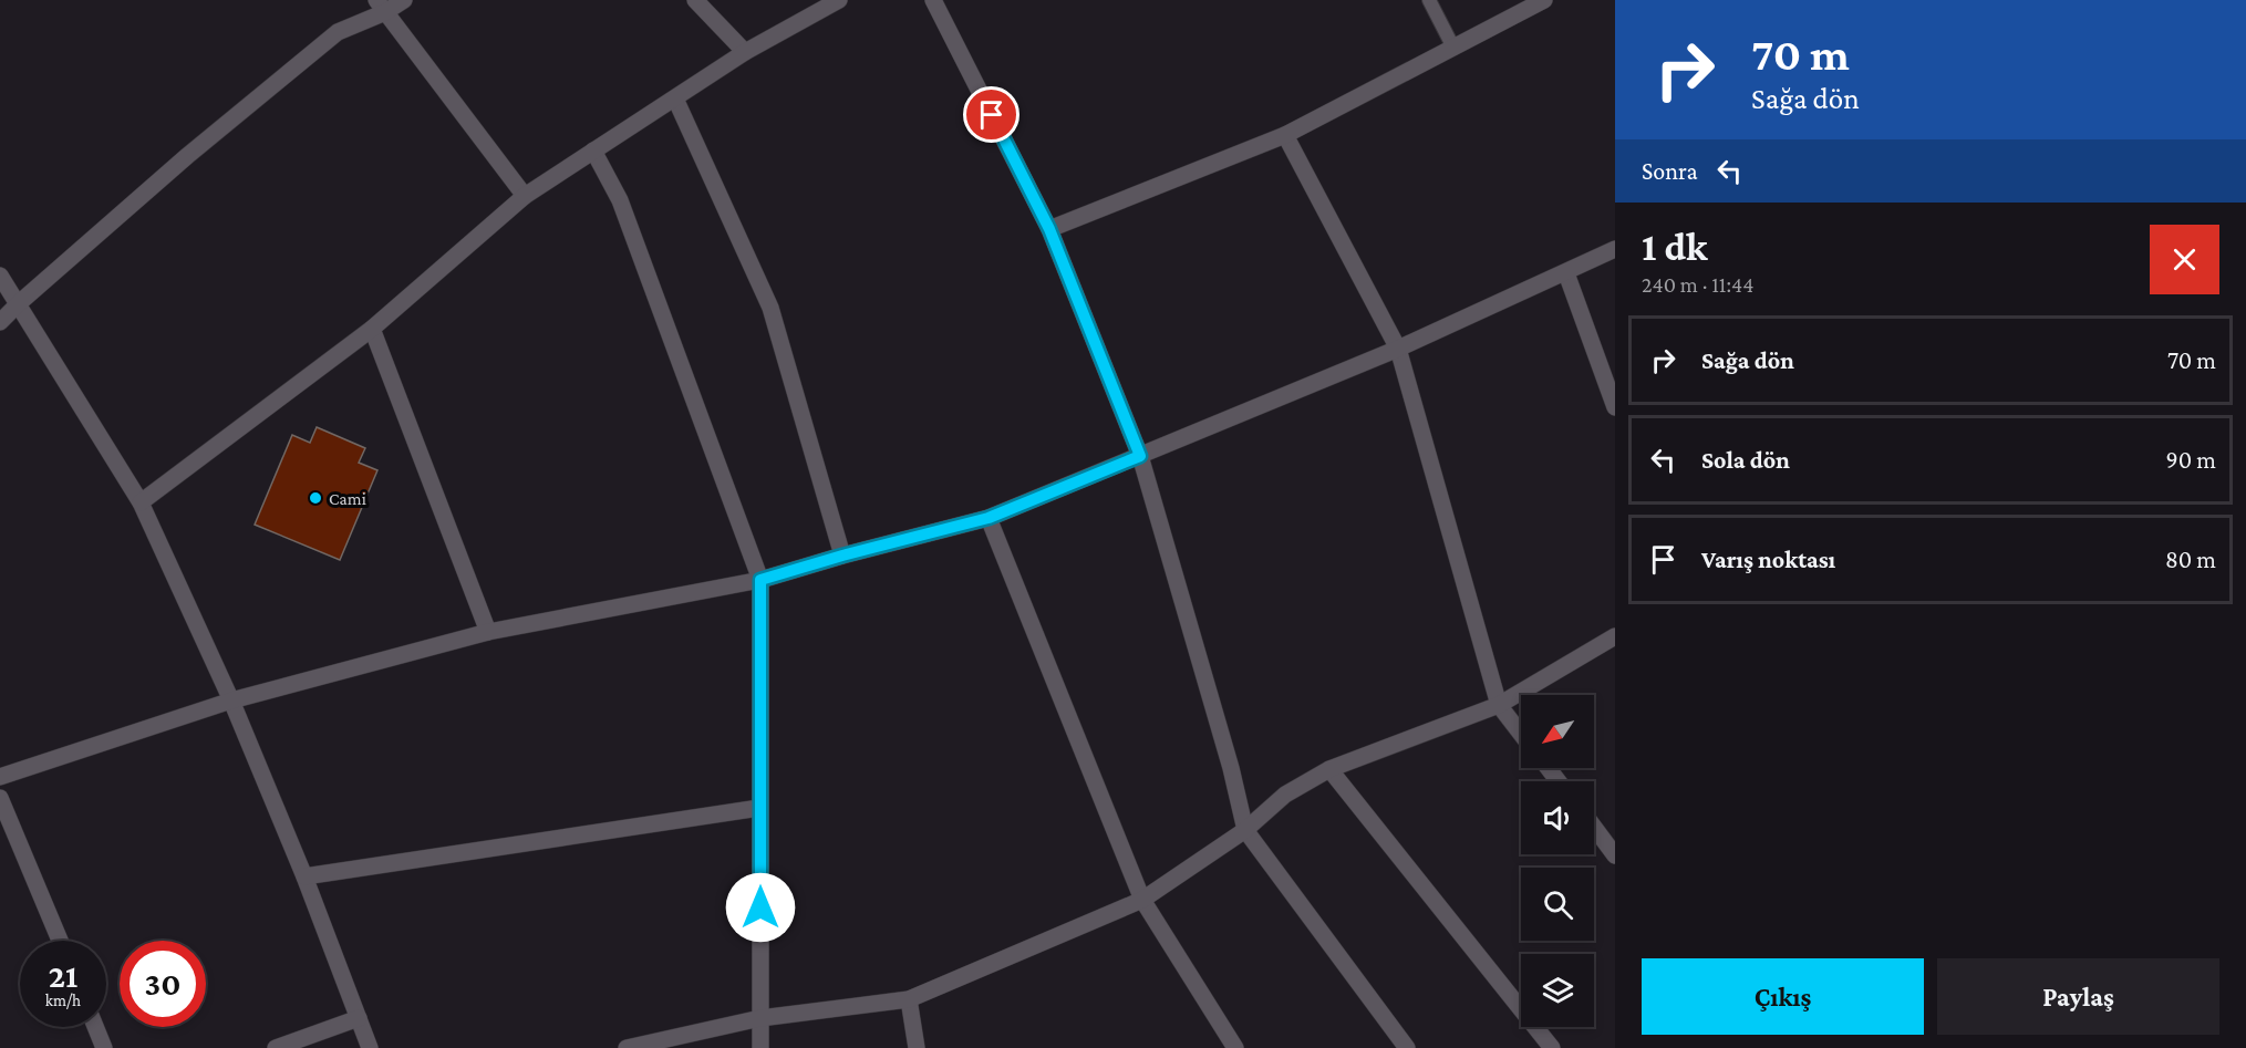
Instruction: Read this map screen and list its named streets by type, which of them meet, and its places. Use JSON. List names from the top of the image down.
{
  "places": ["Cami"],
  "north": "bottom left",
  "page": {
    "turn": ["70 m", "Sağa dön"],
    "then": "Sonra",
    "heading": ["1 dk", "240 m · 11:44"],
    "list": [
      {
        "name": "Sağa dön",
        "value": "70 m"
      },
      {
        "name": "Sola dön",
        "value": "90 m"
      },
      {
        "name": "Varış noktası",
        "value": "80 m"
      }
    ],
    "speed": "21 km/h",
    "limit": "30",
    "buttons": ["Çıkış", "Paylaş"]
  }
}
